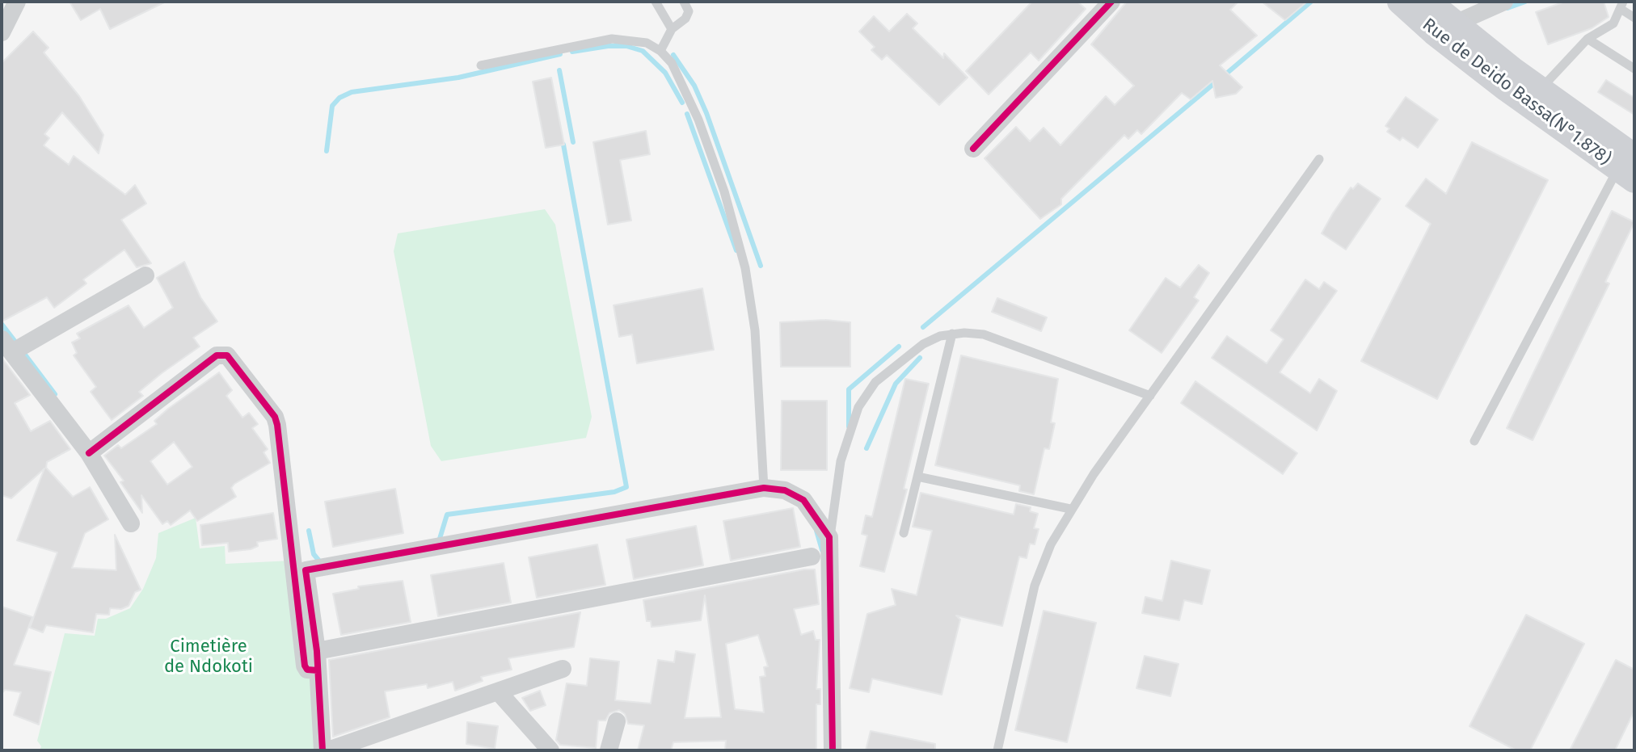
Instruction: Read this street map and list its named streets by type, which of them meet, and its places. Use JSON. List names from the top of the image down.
{
  "streets": {
    "main road": ["Rue de Deido Bassa(N°1.878)"]
  },
  "parks": ["Cimetière de Ndokoti"]
}
